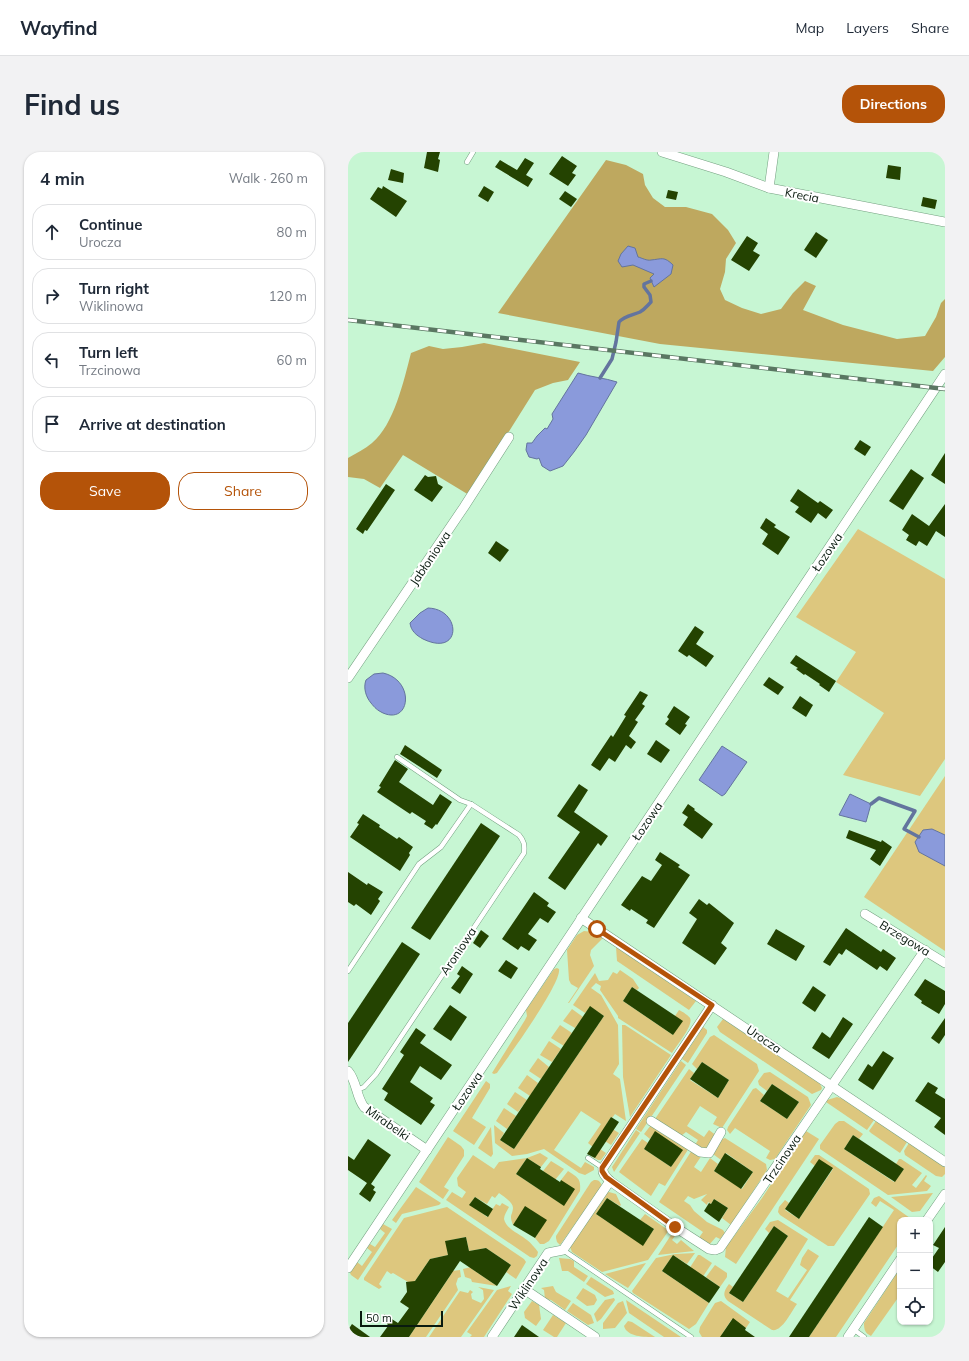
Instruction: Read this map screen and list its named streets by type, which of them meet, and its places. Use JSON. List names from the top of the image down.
{
  "streets": {
    "street": [
      "Krecia",
      "Łozowa",
      "Jabłoniowa",
      "Brzegowa",
      "Urocza",
      "Mirabelki",
      "Trzcinowa",
      "Wiklinowa"
    ],
    "lane": ["Aroniowa"]
  },
  "crossings": [
    ["Łozowa", "Urocza"],
    ["Łozowa", "Mirabelki"],
    ["Brzegowa", "Trzcinowa"],
    ["Aroniowa", "Mirabelki"],
    ["Urocza", "Trzcinowa"]
  ],
  "scale_bar": "50 m",
  "page": {
    "header": "Wayfind",
    "nav": ["Map", "Layers", "Share"],
    "buttons": [
      "Directions",
      ["Save", "Share"]
    ],
    "title": "Find us",
    "heading": ["4 min", "Walk · 260 m"],
    "list": [
      ["Continue", "Urocza", "80 m"],
      ["Turn right", "Wiklinowa", "120 m"],
      ["Turn left", "Trzcinowa", "60 m"],
      "Arrive at destination"
    ],
    "map_buttons": ["+", "−"],
    "scale": "50 m"
  }
}
